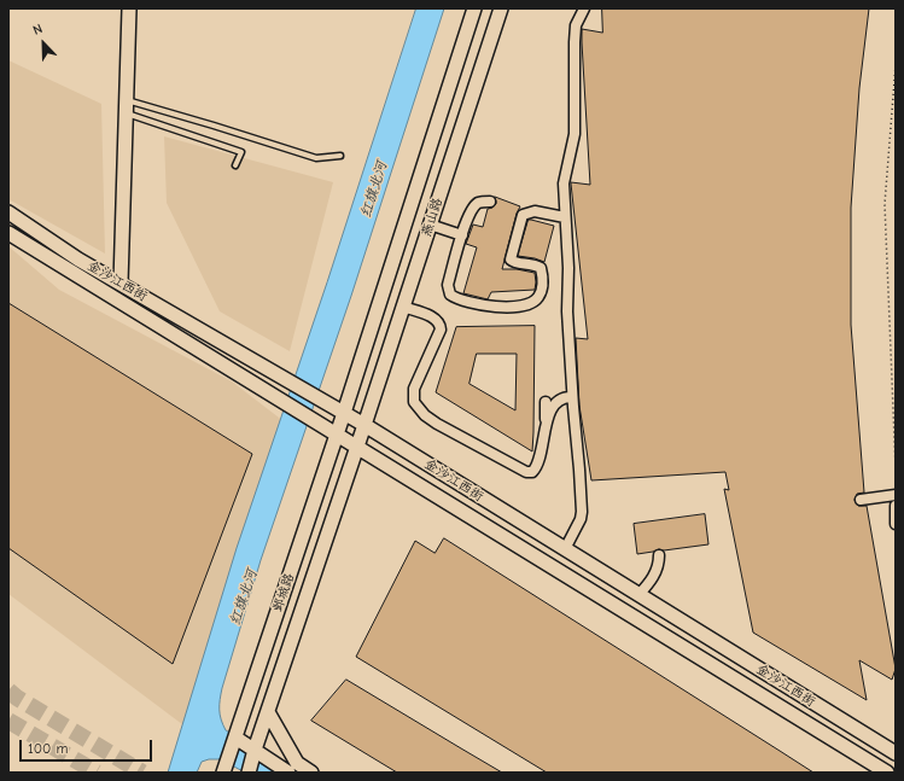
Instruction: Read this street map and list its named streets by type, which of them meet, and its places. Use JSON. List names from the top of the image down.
{
  "streets": {
    "street": ["燕山路", "金沙江西街", "邺城路"]
  },
  "crossings": [
    ["燕山路", "金沙江西街"],
    ["燕山路", "邺城路"],
    ["金沙江西街", "邺城路"]
  ],
  "water": ["红旗北河"],
  "scale_bar": "100 m",
  "north": "top left"
}
